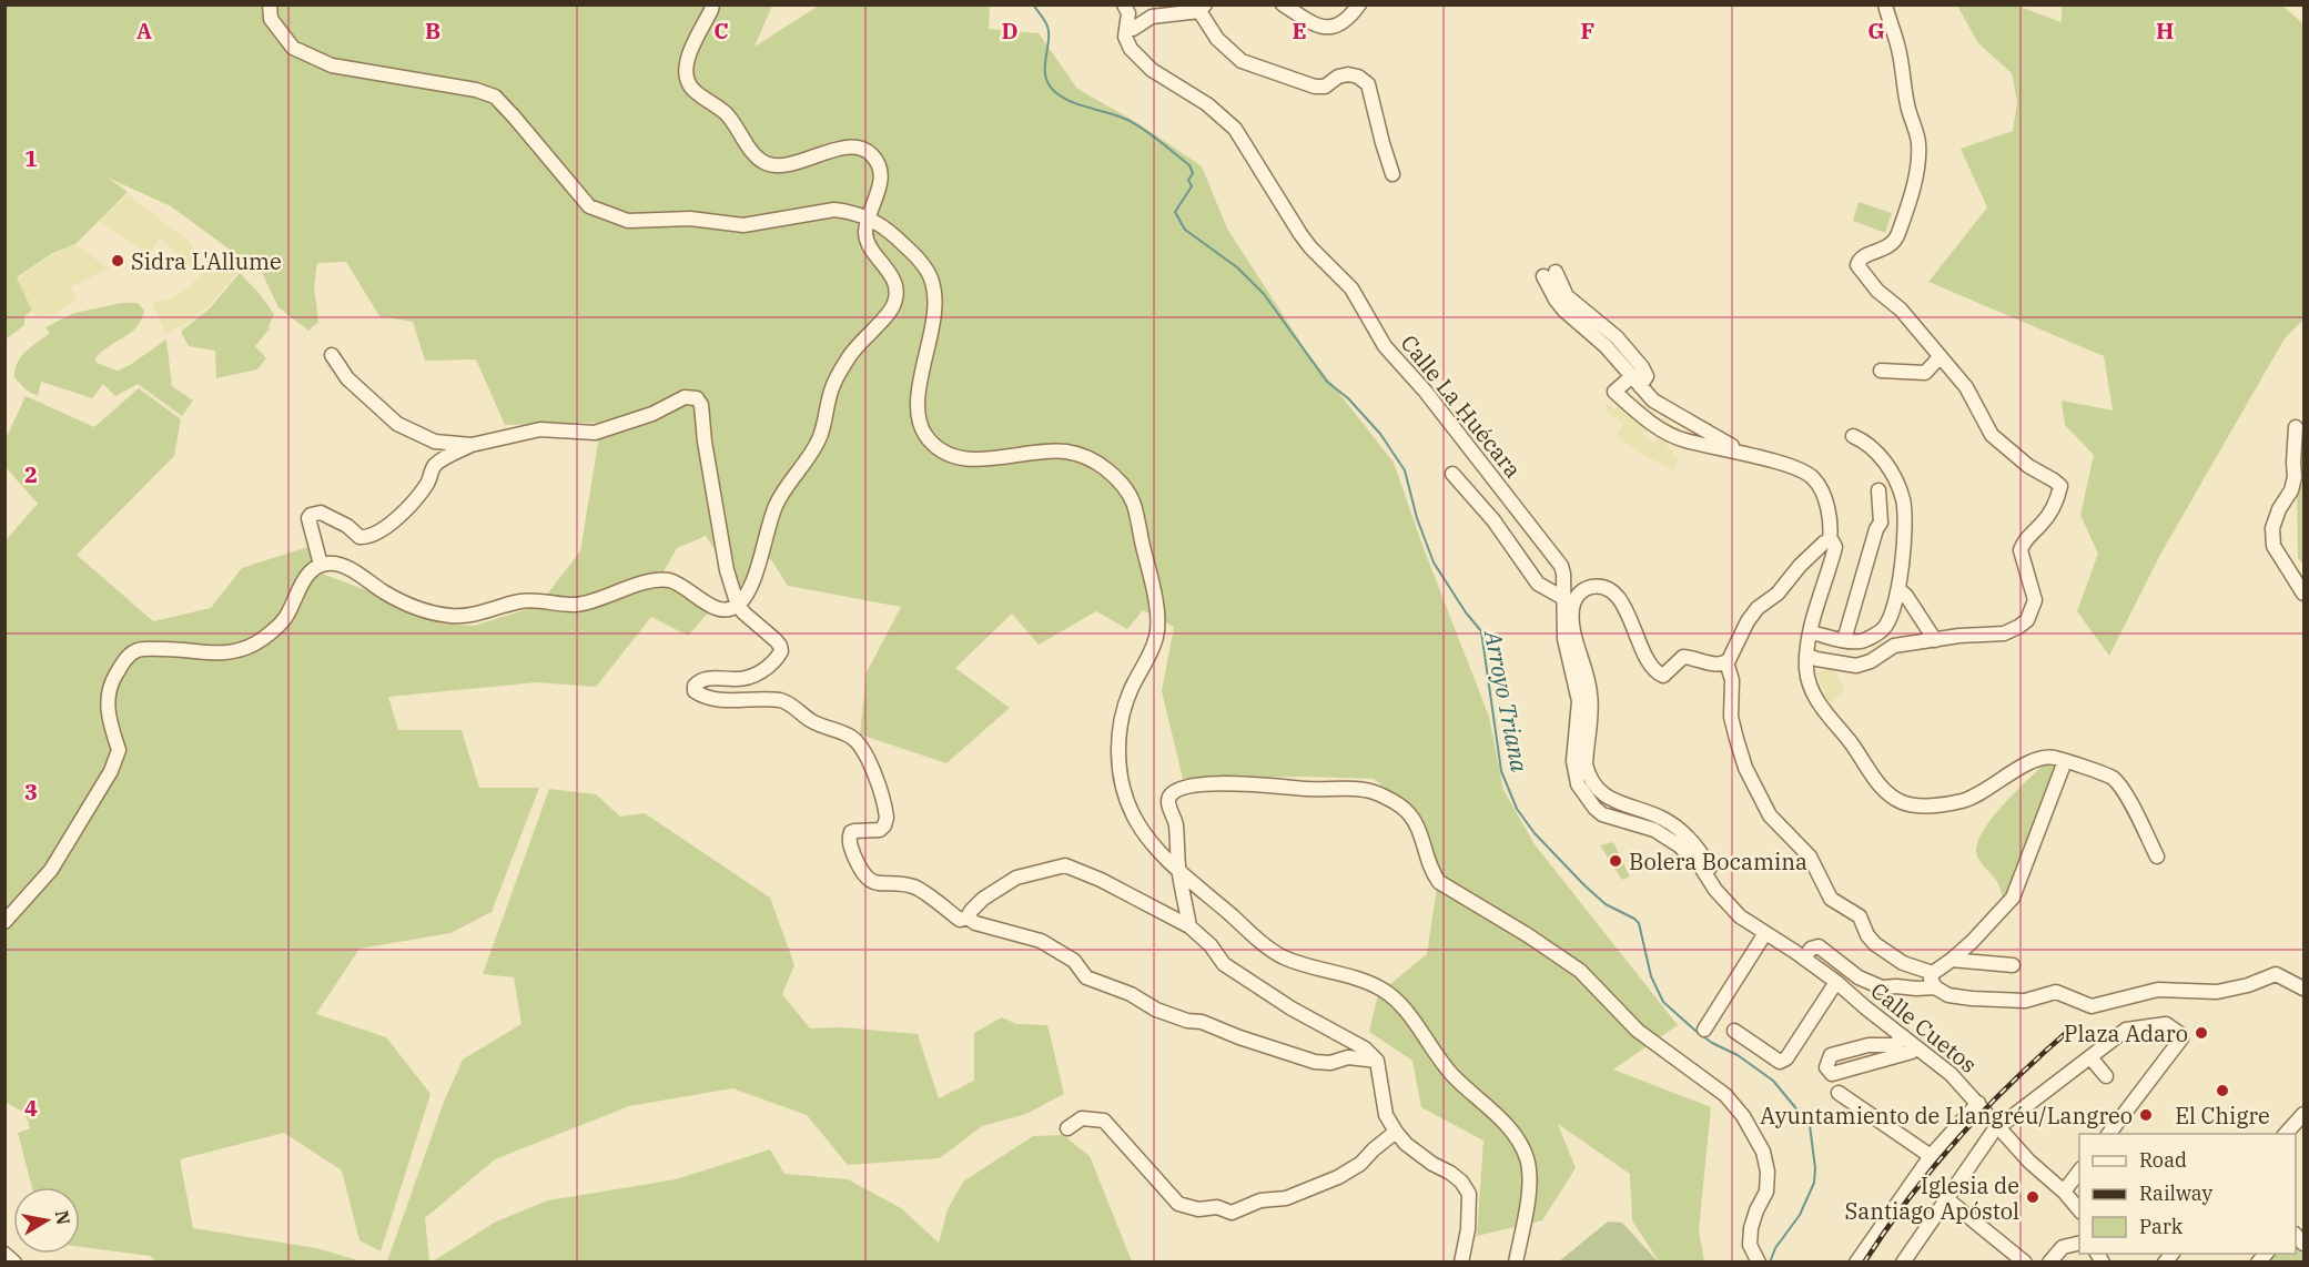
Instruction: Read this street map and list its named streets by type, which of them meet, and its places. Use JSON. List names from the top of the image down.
{
  "streets": {
    "street": ["Calle La Ḥuécara", "Calle Cuetos"]
  },
  "crossings": [
    ["Calle La Ḥuécara", "Calle Cuetos"]
  ],
  "water": ["Arroyo Triana"],
  "places": [
    "Sidra L'Allume",
    "Bolera Bocamina",
    "Plaza Adaro",
    "El Chigre",
    "Ayuntamiento de Llangréu/Langreo",
    "Iglesia de Santiago Apóstol"
  ],
  "legend": ["Road", "Railway", "Park"],
  "north": "right",
  "grid": {
    "columns": [
      "A",
      "B",
      "C",
      "D",
      "E",
      "F",
      "G",
      "H"
    ],
    "rows": [
      "1",
      "2",
      "3",
      "4"
    ]
  }
}
